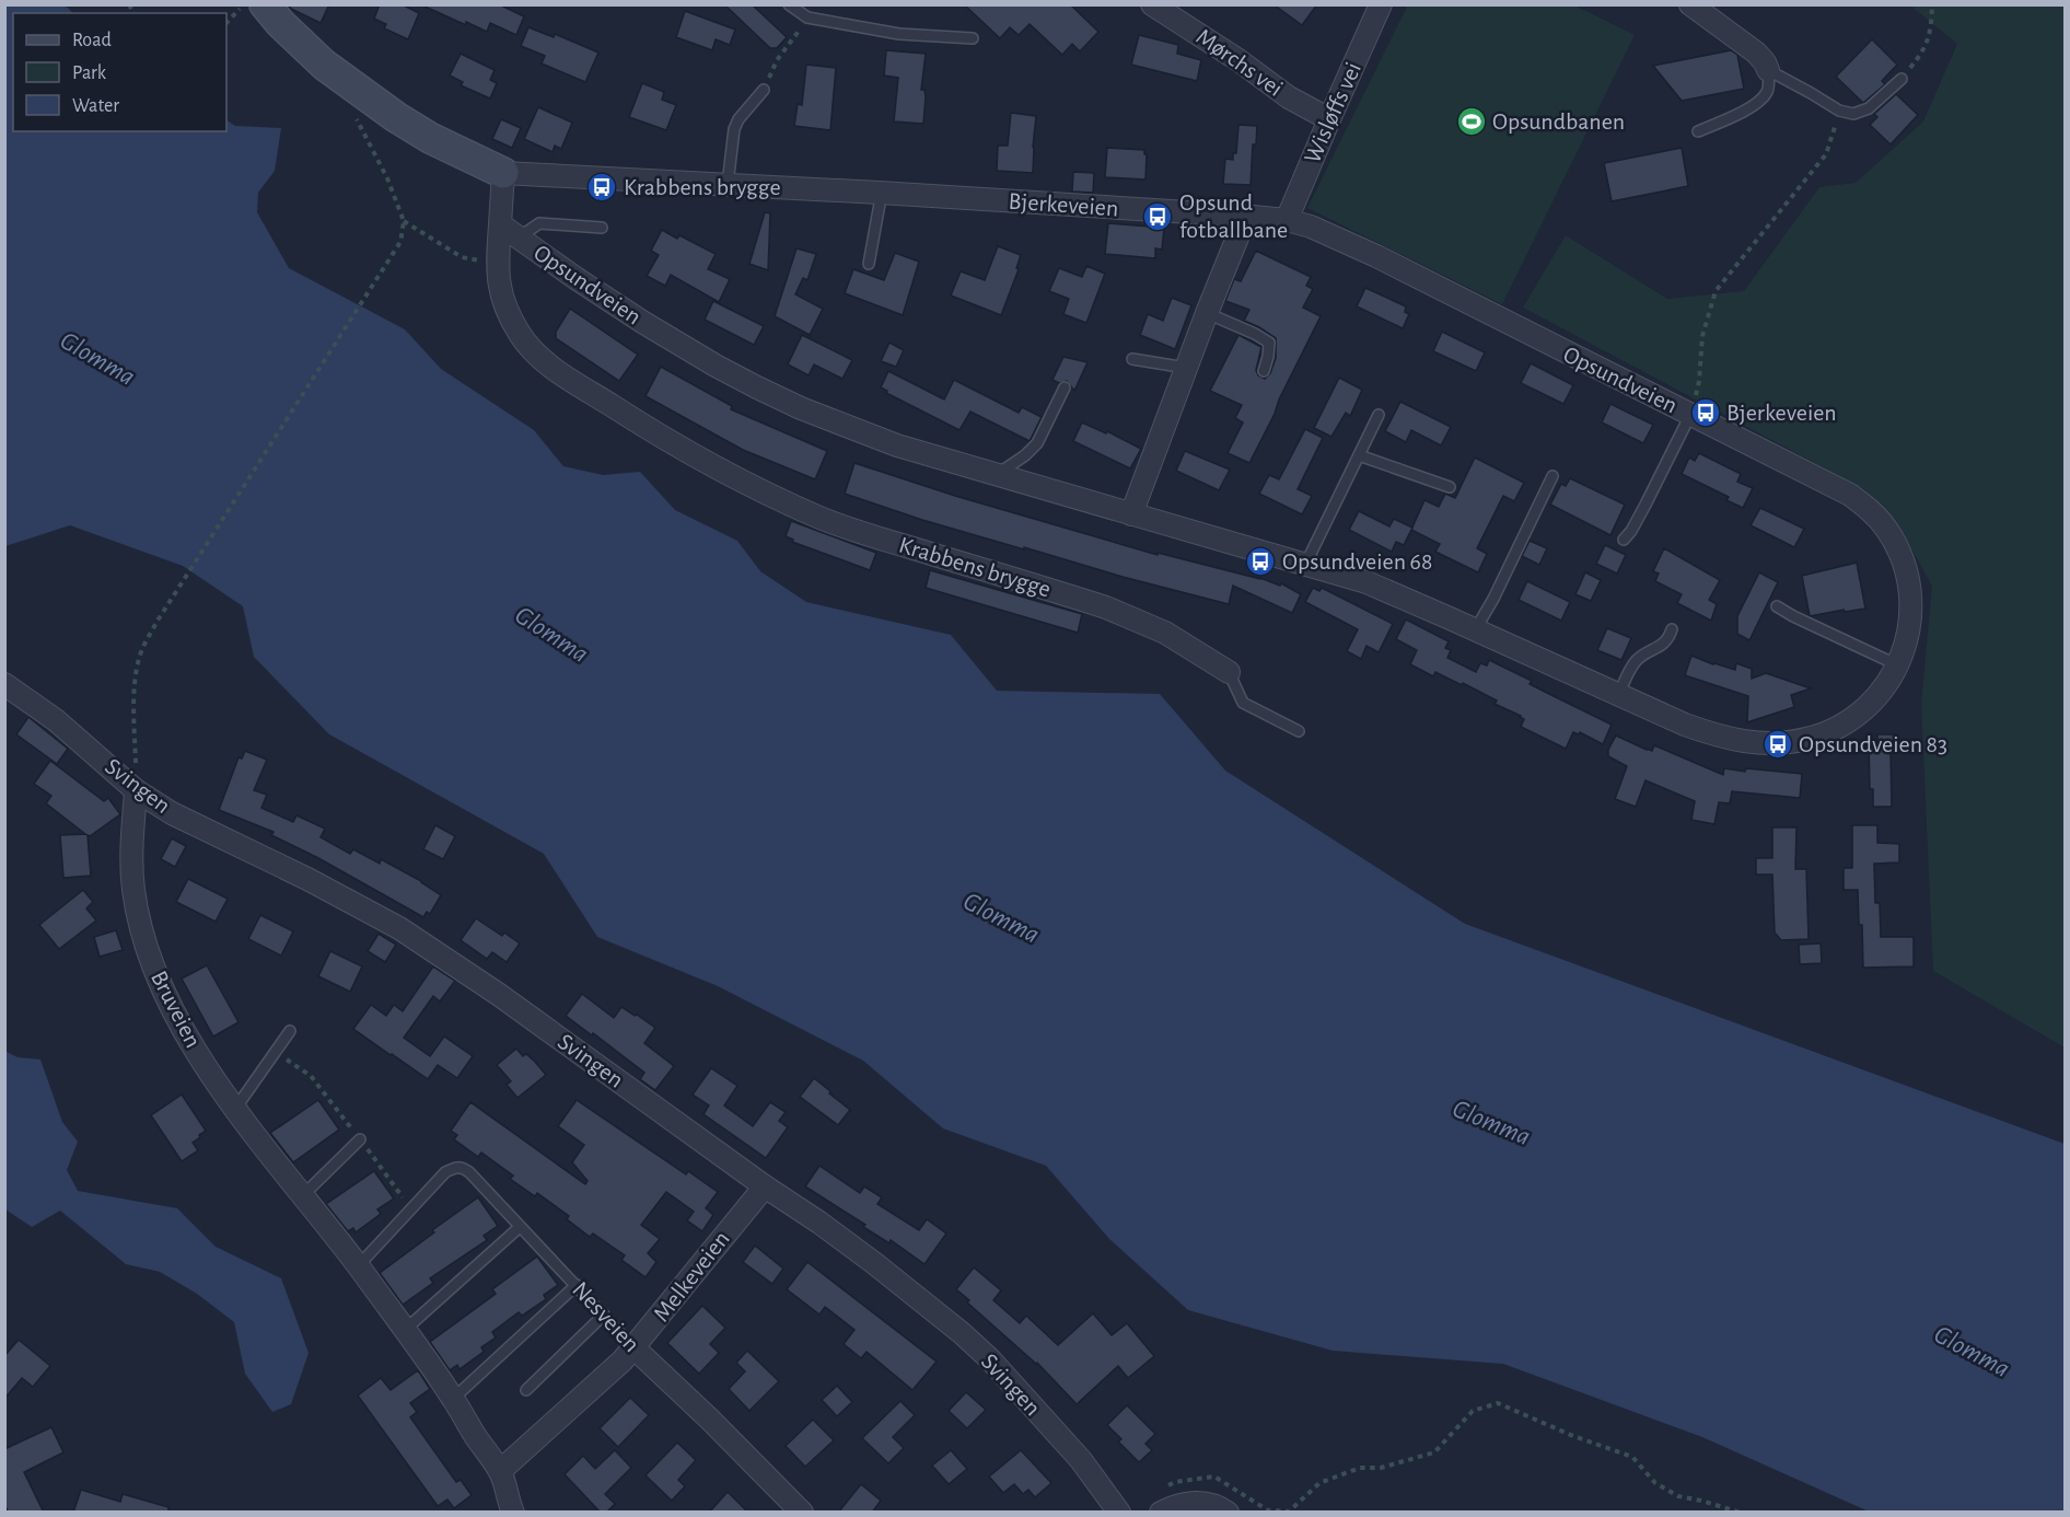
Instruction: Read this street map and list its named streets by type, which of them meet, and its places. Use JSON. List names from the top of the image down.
{
  "streets": {
    "street": [
      "Mørchs vei",
      "Wisløffs vei",
      "Bjerkeveien",
      "Opsundveien",
      "Krabbens brygge",
      "Svingen",
      "Bruveien",
      "Melkeveien",
      "Nesveien"
    ]
  },
  "crossings": [
    ["Mørchs vei", "Wisløffs vei"],
    ["Wisløffs vei", "Bjerkeveien"],
    ["Wisløffs vei", "Opsundveien"],
    ["Bjerkeveien", "Opsundveien"],
    ["Opsundveien", "Krabbens brygge"],
    ["Svingen", "Bruveien"],
    ["Svingen", "Melkeveien"],
    ["Bruveien", "Melkeveien"],
    ["Melkeveien", "Nesveien"]
  ],
  "water": ["Glomma"],
  "places": {
    "sports": ["Opsundbanen"],
    "bus stop": [
      "Krabbens brygge",
      "Opsund fotballbane",
      "Bjerkeveien",
      "Opsundveien 68",
      "Opsundveien 83"
    ]
  },
  "legend": ["Road", "Park", "Water"]
}
